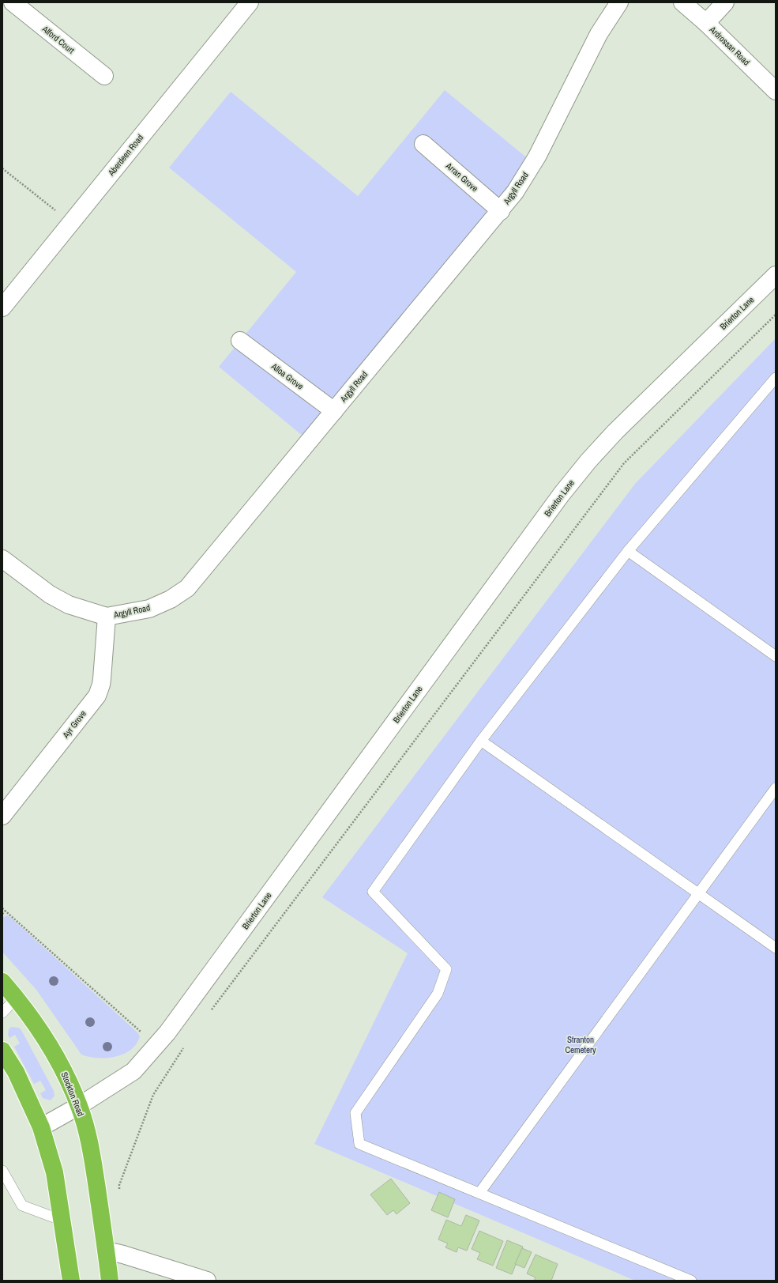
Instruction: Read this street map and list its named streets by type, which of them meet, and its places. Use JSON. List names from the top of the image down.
{
  "streets": {
    "highway": ["Stockton Road"],
    "street": [
      "Alford Court",
      "Ardrossan Road",
      "Aberdeen Road",
      "Arran Grove",
      "Argyll Road",
      "Brierton Lane",
      "Alloa Grove",
      "Ayr Grove"
    ]
  },
  "crossings": [
    ["Arran Grove", "Argyll Road"],
    ["Argyll Road", "Alloa Grove"],
    ["Argyll Road", "Ayr Grove"],
    ["Brierton Lane", "Stockton Road"]
  ],
  "parks": ["Stranton Cemetery"]
}
